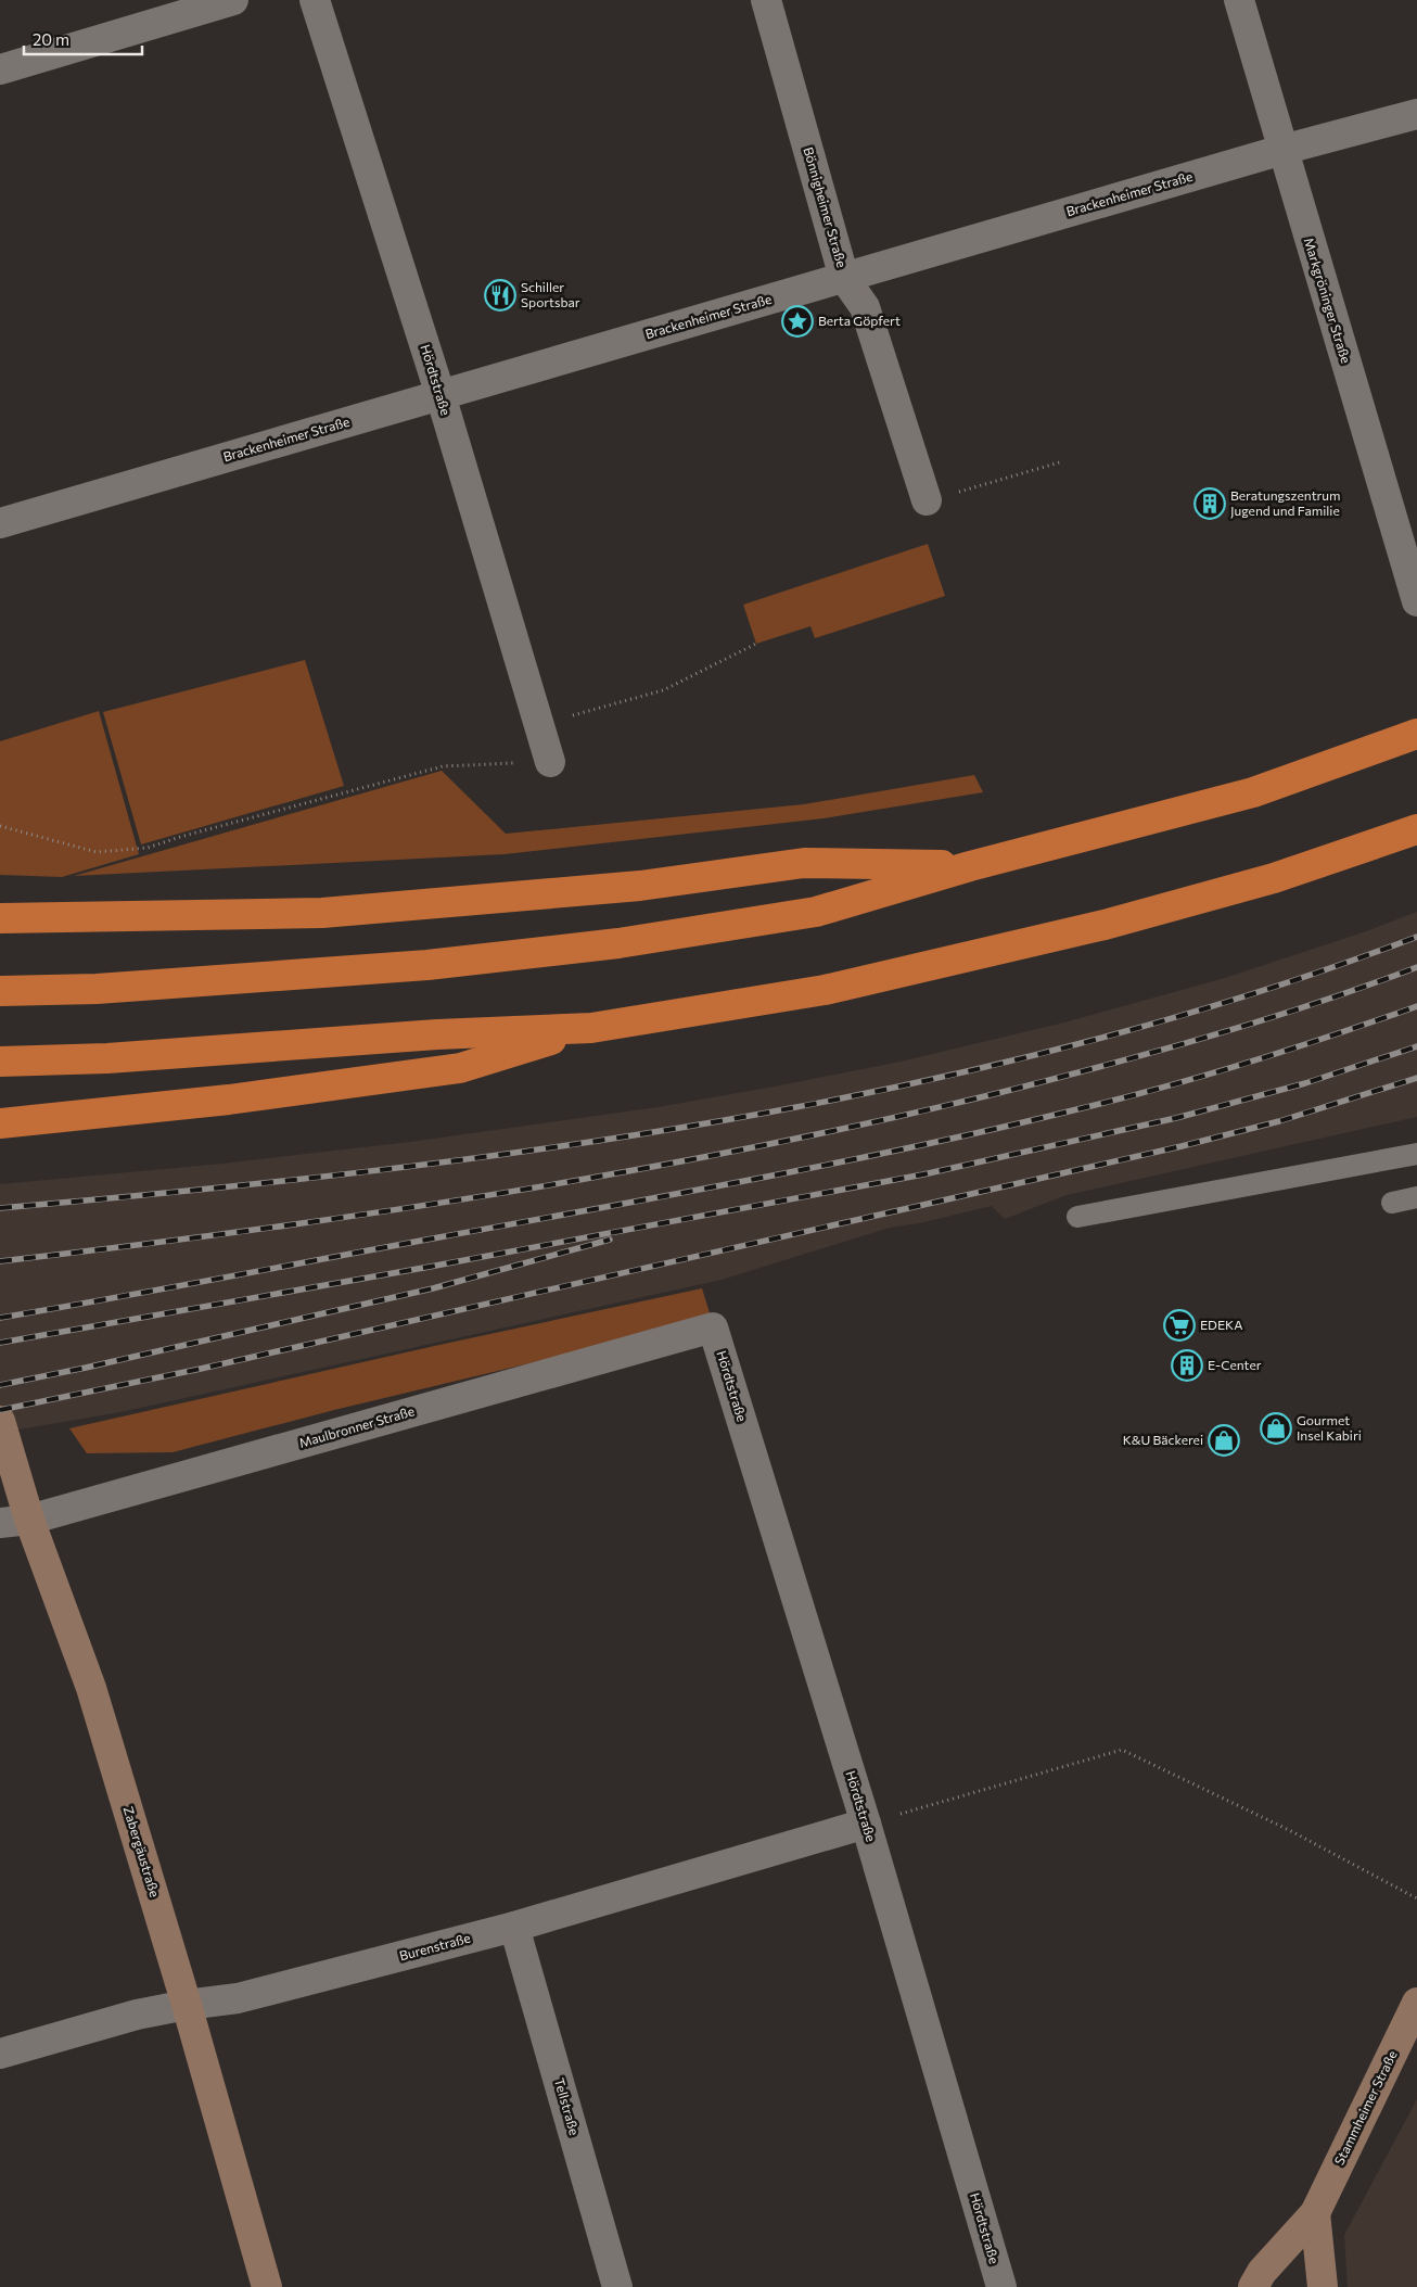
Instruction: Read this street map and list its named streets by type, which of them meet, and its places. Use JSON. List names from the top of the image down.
{
  "streets": {
    "main road": ["Zabergäustraße", "Stammheimer Straße"],
    "street": [
      "Brackenheimer Straße",
      "Bönnigheimer Straße",
      "Markgröninger Straße",
      "Hördtstraße",
      "Maulbronner Straße",
      "Burenstraße",
      "Tellstraße"
    ]
  },
  "crossings": [
    ["Brackenheimer Straße", "Bönnigheimer Straße"],
    ["Brackenheimer Straße", "Markgröninger Straße"],
    ["Brackenheimer Straße", "Hördtstraße"],
    ["Hördtstraße", "Maulbronner Straße"],
    ["Hördtstraße", "Burenstraße"],
    ["Maulbronner Straße", "Zabergäustraße"],
    ["Zabergäustraße", "Burenstraße"],
    ["Burenstraße", "Tellstraße"]
  ],
  "places": {
    "restaurant": ["Schiller Sportsbar"],
    "place": ["Berta Göpfert"],
    "building": ["Beratungszentrum Jugend und Familie", "E-Center"],
    "supermarket": ["EDEKA"],
    "shop": ["Gourmet Insel Kabiri", "K&U Bäckerei"]
  },
  "scale_bar": "20 m"
}
